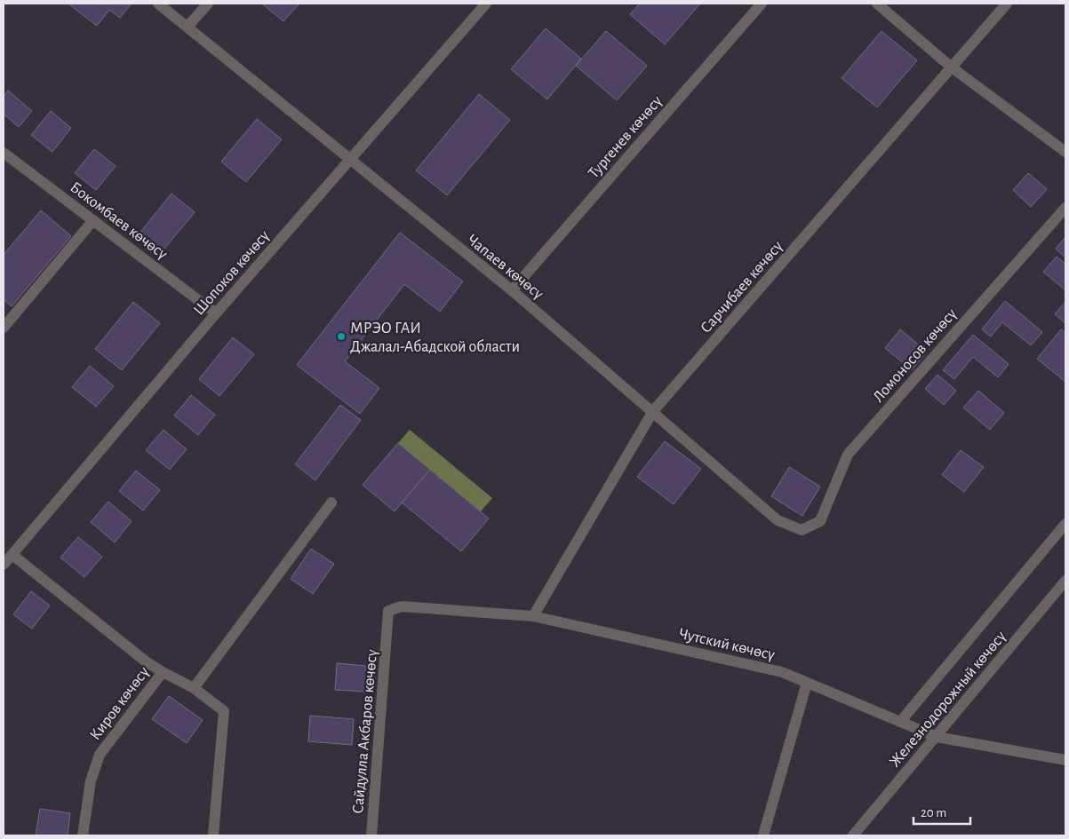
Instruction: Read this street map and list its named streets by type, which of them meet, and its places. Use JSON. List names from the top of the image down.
{
  "streets": {
    "street": [
      "Тургенев көчөсү",
      "Бокомбаев көчөсү",
      "Чапаев көчөсү",
      "Шопоков көчөсү",
      "Сарчибаев көчөсү",
      "Ломоносов көчөсү",
      "Чутский көчөсү",
      "Железнодорожный көчөсү",
      "Киров көчөсү",
      "Сайдулла Акбаров көчөсү"
    ]
  },
  "crossings": [
    ["Тургенев көчөсү", "Чапаев көчөсү"],
    ["Бокомбаев көчөсү", "Шопоков көчөсү"],
    ["Чапаев көчөсү", "Шопоков көчөсү"],
    ["Чапаев көчөсү", "Сарчибаев көчөсү"],
    ["Чапаев көчөсү", "Ломоносов көчөсү"],
    ["Шопоков көчөсү", "Киров көчөсү"],
    ["Сарчибаев көчөсү", "Чутский көчөсү"],
    ["Чутский көчөсү", "Железнодорожный көчөсү"],
    ["Чутский көчөсү", "Сайдулла Акбаров көчөсү"]
  ],
  "places": ["МРЭО ГАИ Джалал-Абадской области"],
  "scale_bar": "20 m"
}
